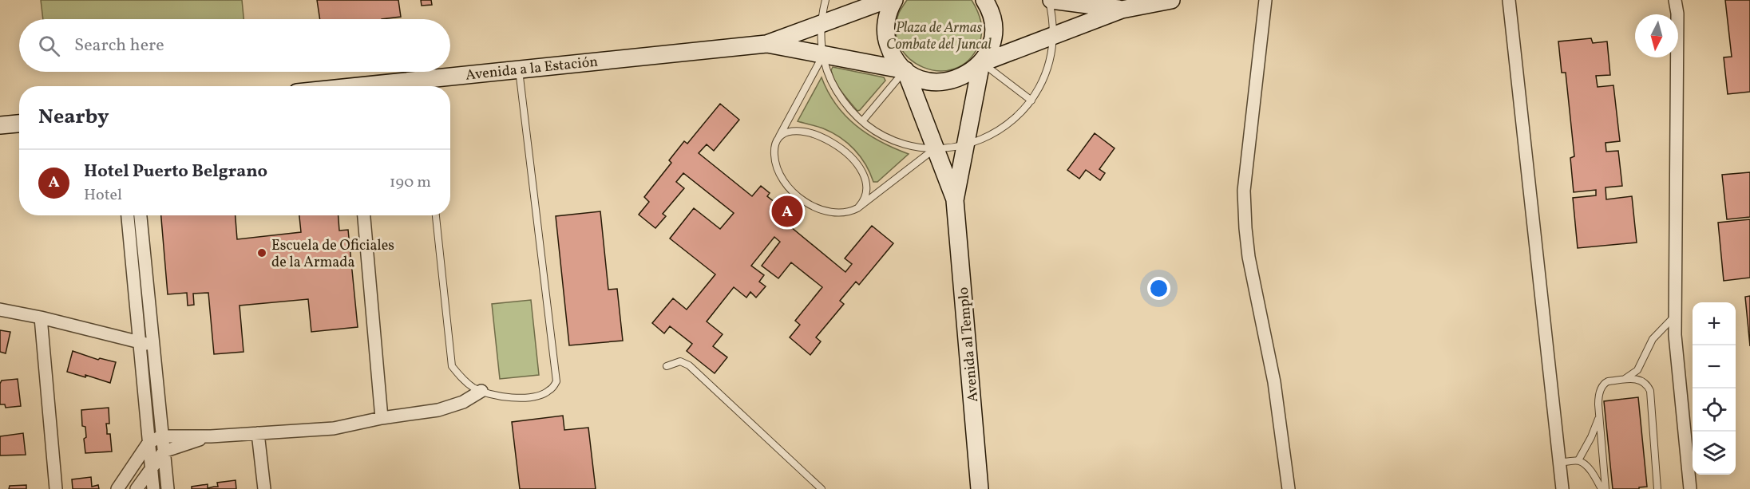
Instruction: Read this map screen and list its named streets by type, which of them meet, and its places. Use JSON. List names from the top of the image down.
{
  "streets": {
    "street": ["Avenida a la Estación", "Avenida al Templo"]
  },
  "parks": ["Plaza de Armas Combate del Juncal"],
  "places": ["Escuela de Oficiales de la Armada"],
  "north": "bottom",
  "page": {
    "search": "Search here",
    "heading": "Nearby",
    "list": [
      {
        "mark": "A",
        "name": "Hotel Puerto Belgrano",
        "note": "Hotel",
        "value": "190 m"
      }
    ],
    "pins": "A",
    "map_buttons": ["+", "−"]
  }
}
